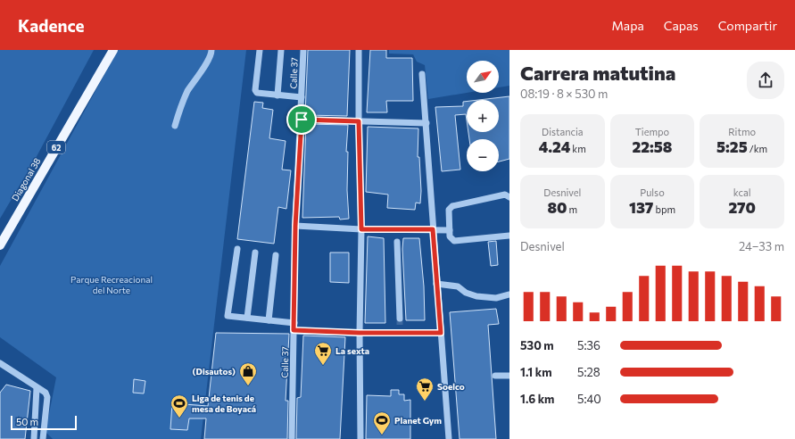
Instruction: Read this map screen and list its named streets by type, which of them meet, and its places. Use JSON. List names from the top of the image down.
{
  "streets": {
    "main road": ["62", "Diagonal 38"],
    "street": ["Calle 37"]
  },
  "parks": ["Parque Recreacional del Norte"],
  "places": {
    "supermarket": ["La sexta", "Soelco"],
    "shop": ["(Disautos)"],
    "sports": ["Liga de tenis de mesa de Boyacá", "Planet Gym"]
  },
  "scale_bar": "50 m",
  "north": "top right",
  "page": {
    "header": "Kadence",
    "nav": ["Mapa", "Capas", "Compartir"],
    "heading": ["Carrera matutina", "08:19 · 8 × 530 m"],
    "map_buttons": ["+", "−"],
    "stats": [
      ["Distancia", "4.24 km"],
      ["Tiempo", "22:58"],
      ["Ritmo", "5:25 /km"],
      ["Desnivel", "80 m"],
      ["Pulso", "137 bpm"],
      ["kcal", "270"]
    ],
    "chart": ["Desnivel", "24–33 m"],
    "list": [
      {
        "name": "530 m",
        "note": "5:36"
      },
      {
        "name": "1.1 km",
        "note": "5:28"
      },
      {
        "name": "1.6 km",
        "note": "5:40"
      }
    ],
    "scale": "50 m"
  }
}
